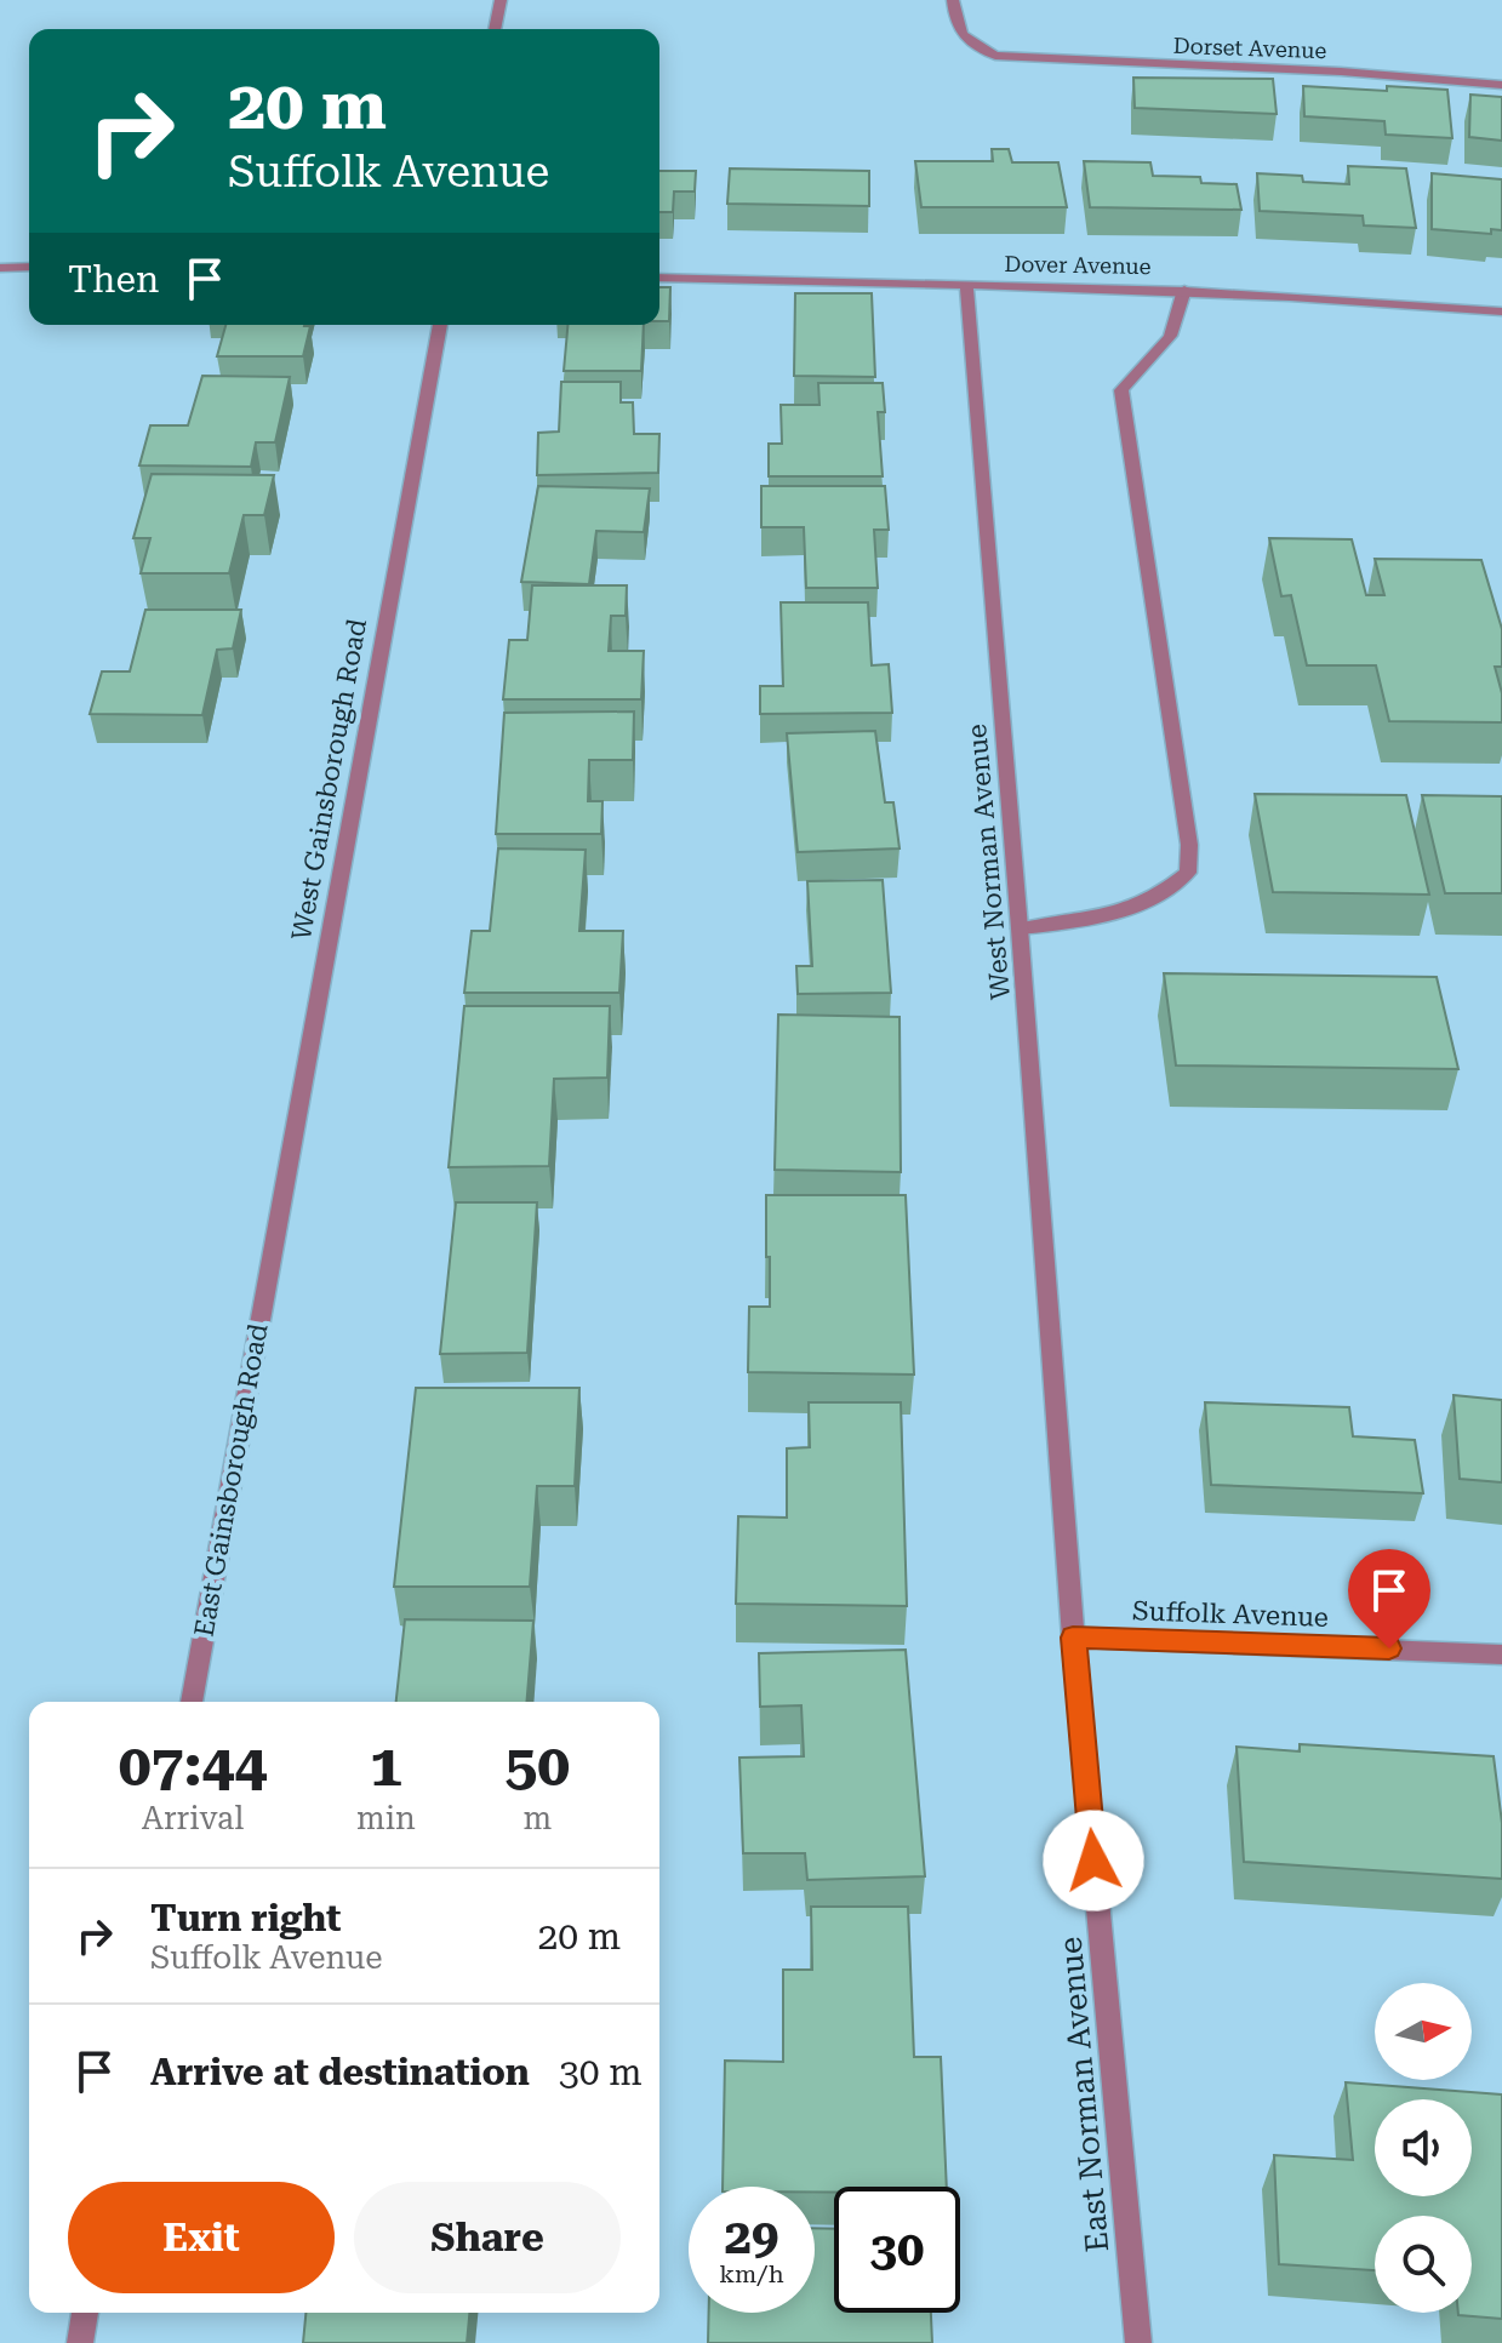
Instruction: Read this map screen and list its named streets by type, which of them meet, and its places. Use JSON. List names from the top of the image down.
{
  "streets": {
    "street": [
      "Dorset Avenue",
      "Dover Avenue",
      "West Gainsborough Road",
      "West Norman Avenue",
      "East Gainsborough Road",
      "Suffolk Avenue",
      "East Norman Avenue"
    ]
  },
  "crossings": [
    ["Dover Avenue", "West Norman Avenue"],
    ["West Gainsborough Road", "East Gainsborough Road"],
    ["West Norman Avenue", "East Norman Avenue"],
    ["Suffolk Avenue", "East Norman Avenue"]
  ],
  "north": "right",
  "page": {
    "turn": ["20 m", "Suffolk Avenue"],
    "then": "Then",
    "eta": [
      "07:44",
      "Arrival",
      "1",
      "min",
      "50",
      "m"
    ],
    "list": [
      {
        "name": "Turn right",
        "note": "Suffolk Avenue",
        "value": "20 m"
      },
      {
        "name": "Arrive at destination",
        "value": "30 m"
      }
    ],
    "buttons": ["Exit", "Share"],
    "speed": "29 km/h",
    "limit": "30"
  }
}
